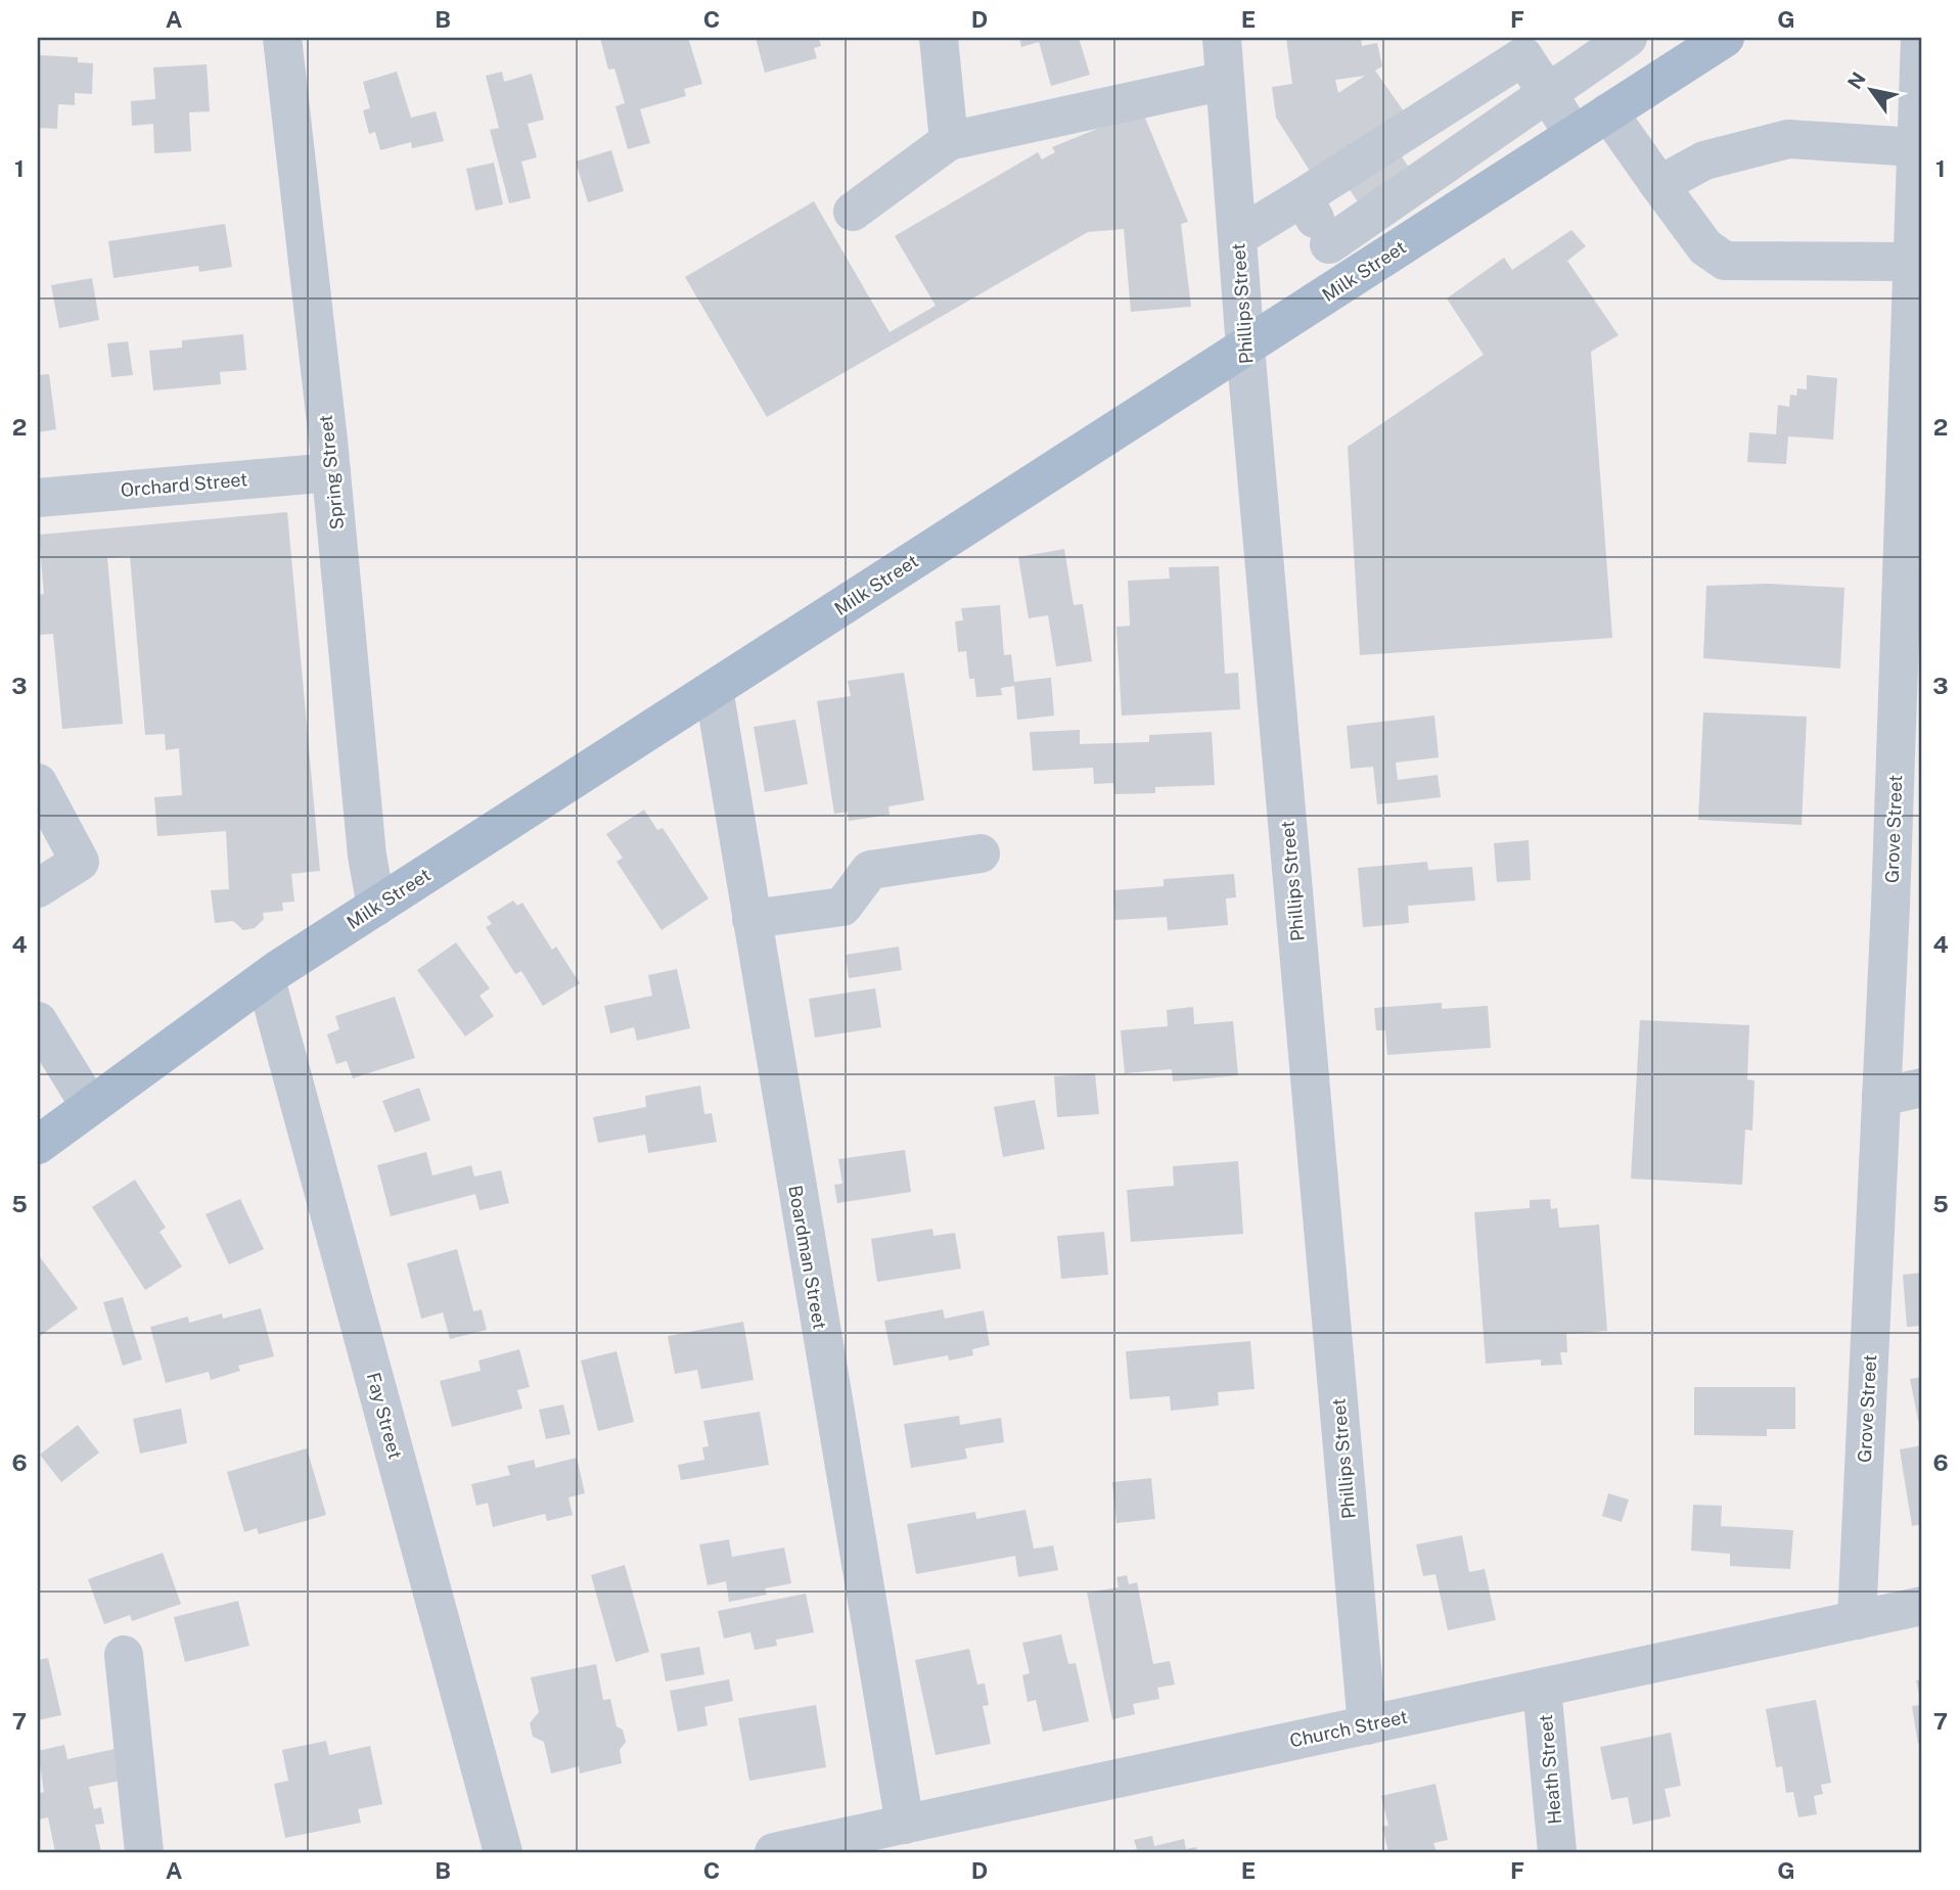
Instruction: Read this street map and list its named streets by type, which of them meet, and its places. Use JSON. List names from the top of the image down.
{
  "streets": {
    "main road": ["Milk Street"],
    "street": [
      "Phillips Street",
      "Spring Street",
      "Orchard Street",
      "Grove Street",
      "Boardman Street",
      "Fay Street",
      "Church Street",
      "Heath Street"
    ]
  },
  "crossings": [
    ["Milk Street", "Phillips Street"],
    ["Milk Street", "Spring Street"],
    ["Milk Street", "Boardman Street"],
    ["Milk Street", "Fay Street"],
    ["Phillips Street", "Church Street"],
    ["Spring Street", "Orchard Street"],
    ["Grove Street", "Church Street"],
    ["Boardman Street", "Church Street"],
    ["Church Street", "Heath Street"]
  ],
  "north": "top left",
  "grid": {
    "columns": [
      "A",
      "B",
      "C",
      "D",
      "E",
      "F",
      "G"
    ],
    "rows": [
      "1",
      "2",
      "3",
      "4",
      "5",
      "6",
      "7"
    ]
  }
}
